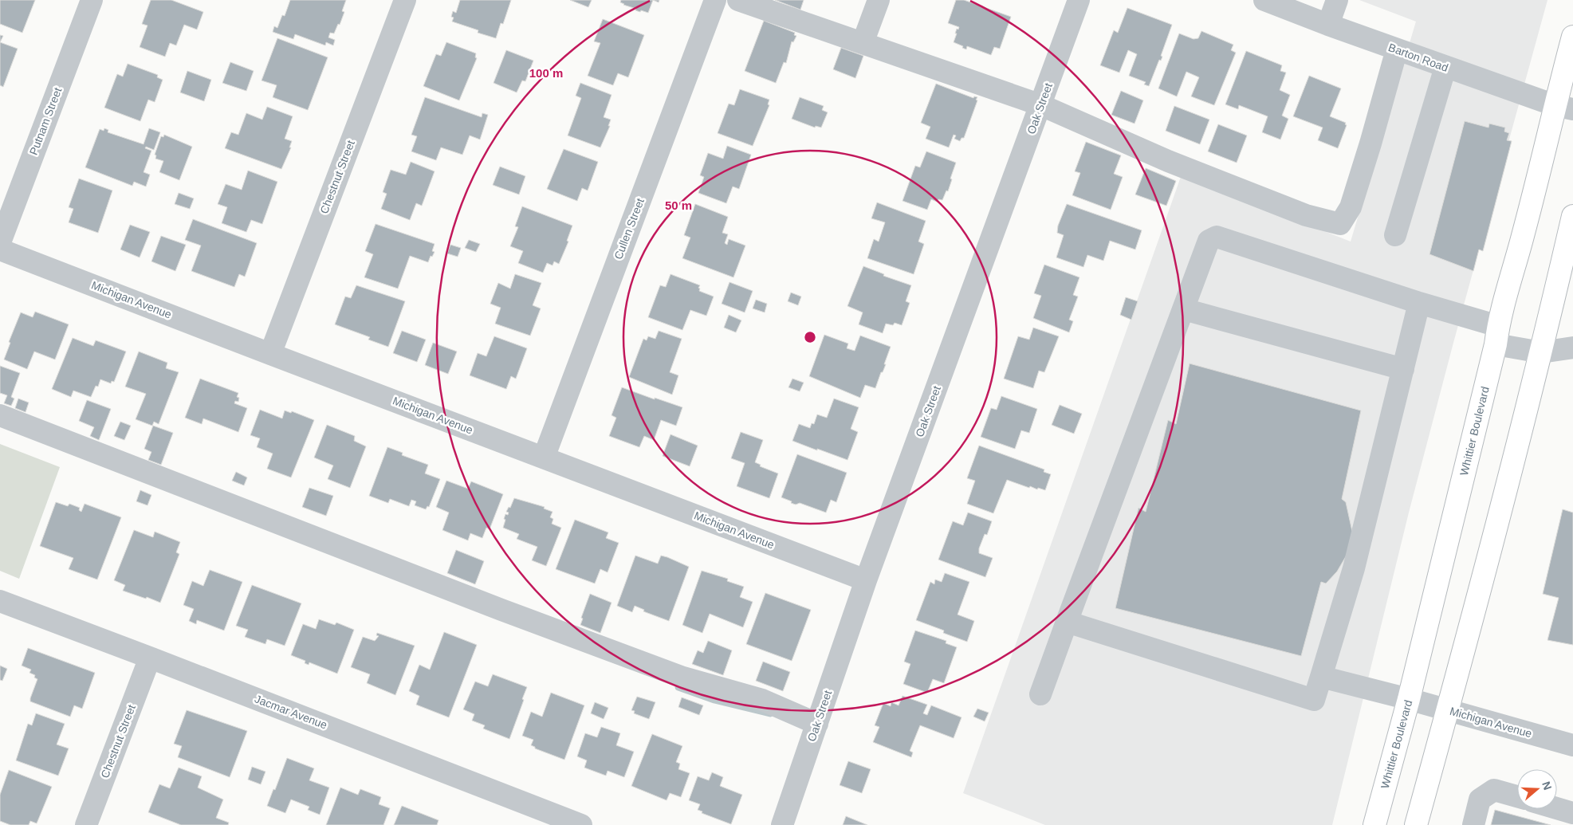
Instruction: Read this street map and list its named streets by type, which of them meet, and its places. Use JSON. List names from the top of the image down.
{
  "streets": {
    "main road": ["Whittier Boulevard"],
    "street": [
      "Barton Road",
      "Oak Street",
      "Putnam Street",
      "Chestnut Street",
      "Cullen Street",
      "Michigan Avenue",
      "Jacmar Avenue"
    ]
  },
  "crossings": [
    ["Barton Road", "Whittier Boulevard"],
    ["Oak Street", "Michigan Avenue"],
    ["Chestnut Street", "Michigan Avenue"],
    ["Chestnut Street", "Jacmar Avenue"],
    ["Cullen Street", "Michigan Avenue"],
    ["Michigan Avenue", "Whittier Boulevard"]
  ],
  "north": "right",
  "rings": ["100 m", "50 m"]
}
